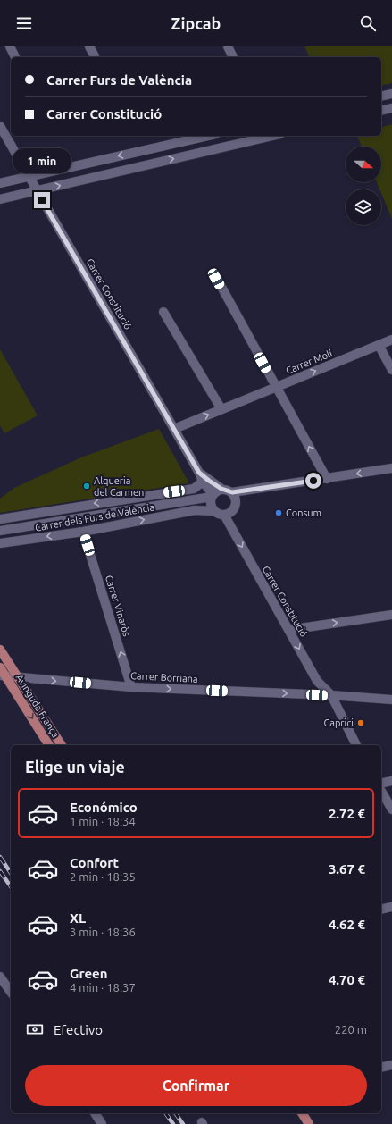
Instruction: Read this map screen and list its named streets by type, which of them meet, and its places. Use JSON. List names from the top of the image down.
{
  "streets": {
    "main road": ["Avinguda França"],
    "street": [
      "Carrer Constitució",
      "Carrer Molí",
      "Carrer dels Furs de València",
      "Carrer Vinaròs",
      "Carrer Borriana"
    ]
  },
  "crossings": [
    ["Carrer Constitució", "Carrer Molí"],
    ["Carrer Constitució", "Carrer dels Furs de València"],
    ["Carrer Constitució", "Carrer Borriana"],
    ["Carrer dels Furs de València", "Carrer Vinaròs"],
    ["Carrer Vinaròs", "Carrer Borriana"],
    ["Carrer Borriana", "Avinguda França"]
  ],
  "one_way": ["Carrer Molí", "Carrer Vinaròs", "Carrer Borriana"],
  "places": ["Alqueria del Carmen", "Consum", "Caprici"],
  "north": "right",
  "page": {
    "header": "Zipcab",
    "banner": ["Carrer Furs de València", "Carrer Constitució"],
    "bubble": "1 min",
    "heading": "Elige un viaje",
    "list": [
      {
        "name": "Económico",
        "note": "1 min · 18:34",
        "value": "2.72 €"
      },
      {
        "name": "Confort",
        "note": "2 min · 18:35",
        "value": "3.67 €"
      },
      {
        "name": "XL",
        "note": "3 min · 18:36",
        "value": "4.62 €"
      },
      {
        "name": "Green",
        "note": "4 min · 18:37",
        "value": "4.70 €"
      }
    ],
    "pay": ["Efectivo", "220 m"],
    "buttons": "Confirmar"
  }
}
